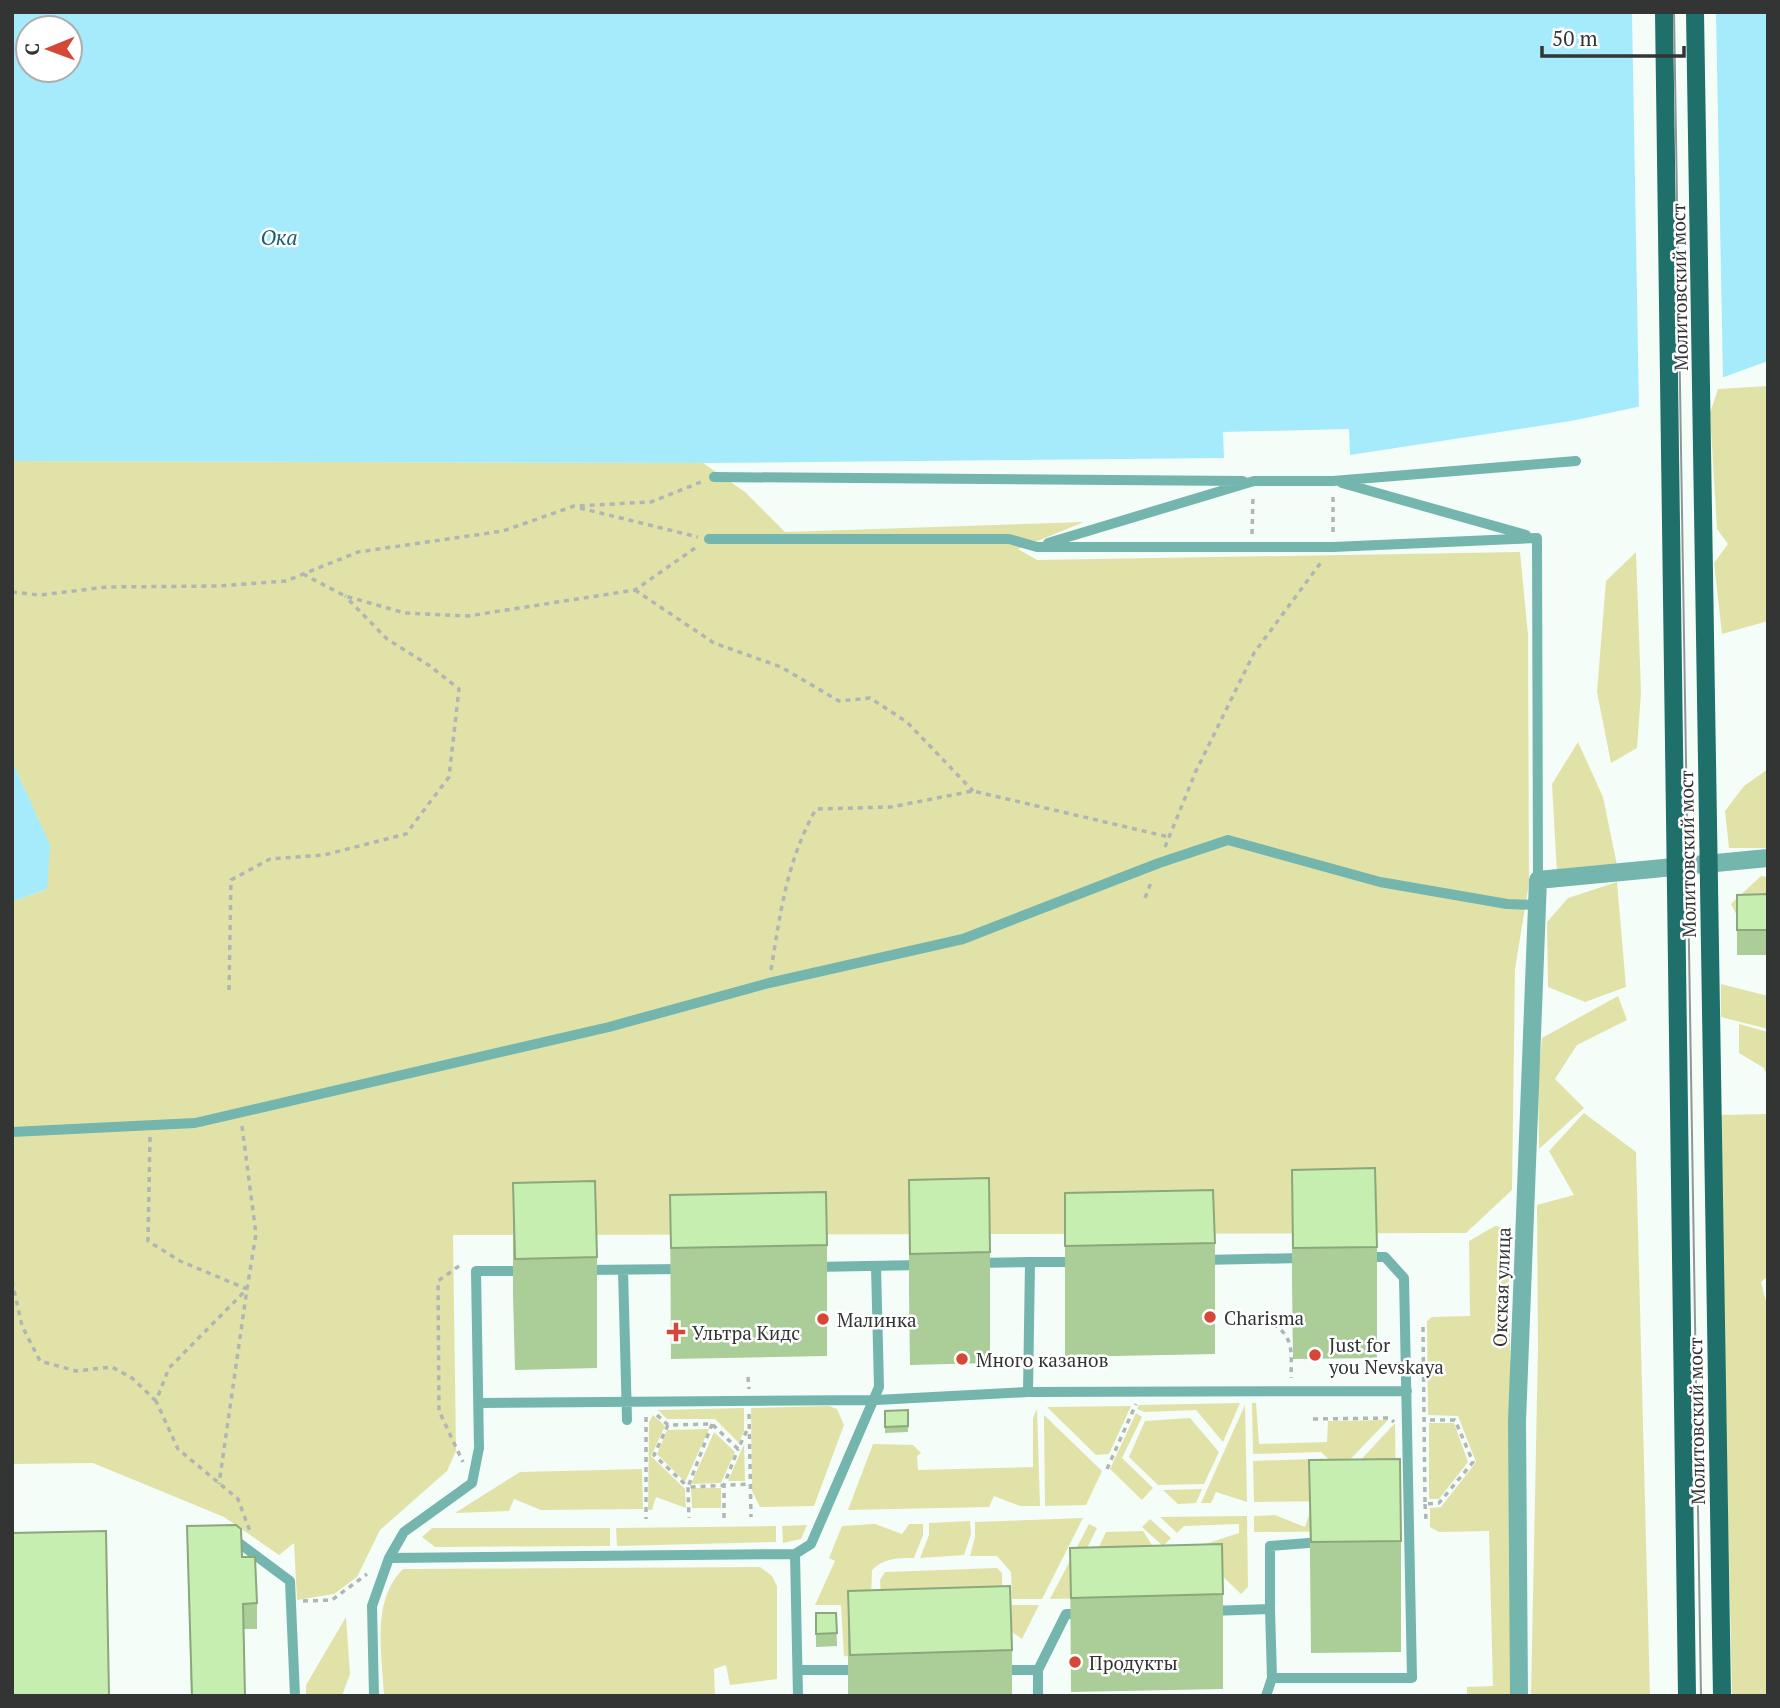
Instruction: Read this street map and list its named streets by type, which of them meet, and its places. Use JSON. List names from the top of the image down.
{
  "streets": {
    "main road": ["Молитовский мост"],
    "street": ["Окская улица"]
  },
  "water": ["Ока"],
  "places": {
    "other": [
      "Charisma",
      "Малинка",
      "Just for you Nevskaya",
      "Много казанов",
      "Продукты"
    ],
    "health": ["Ультра Кидс"]
  },
  "scale_bar": "50 m",
  "north": "left"
}
